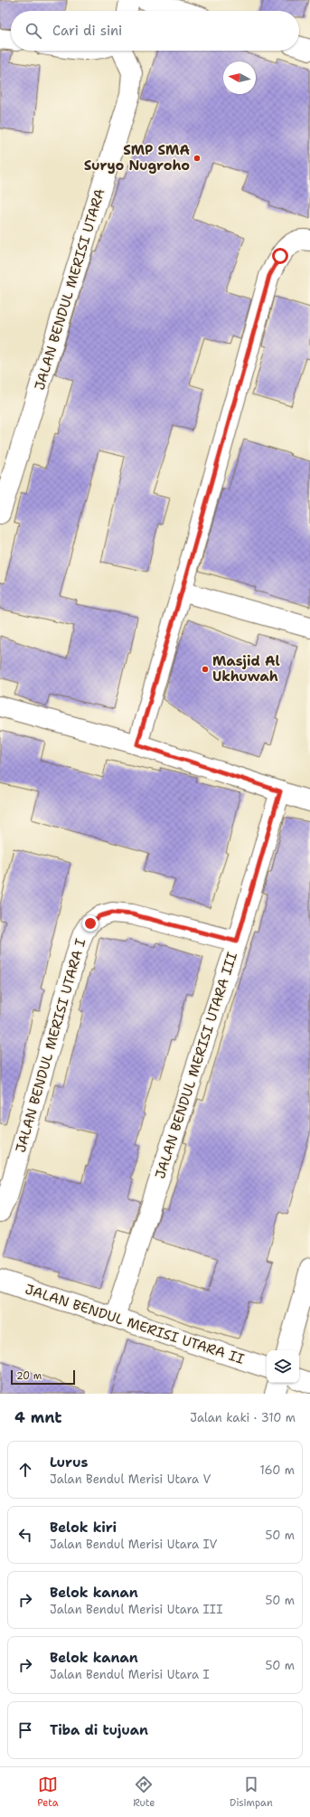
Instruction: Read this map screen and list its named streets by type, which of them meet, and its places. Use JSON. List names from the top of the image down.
{
  "streets": {
    "street": [
      "JALAN BENDUL MERISI UTARA",
      "JALAN BENDUL MERISI UTARA I",
      "JALAN BENDUL MERISI UTARA III",
      "JALAN BENDUL MERISI UTARA II"
    ]
  },
  "crossings": [
    ["JALAN BENDUL MERISI UTARA I", "JALAN BENDUL MERISI UTARA III"],
    ["JALAN BENDUL MERISI UTARA III", "JALAN BENDUL MERISI UTARA II"]
  ],
  "places": ["SMP SMA Suryo Nugroho", "Masjid Al Ukhuwah"],
  "scale_bar": "20 m",
  "north": "left",
  "page": {
    "search": "Cari di sini",
    "scale": "20 m",
    "heading": ["4 mnt", "Jalan kaki · 310 m"],
    "list": [
      ["Lurus", "Jalan Bendul Merisi Utara V", "160 m"],
      ["Belok kiri", "Jalan Bendul Merisi Utara IV", "50 m"],
      ["Belok kanan", "Jalan Bendul Merisi Utara III", "50 m"],
      ["Belok kanan", "Jalan Bendul Merisi Utara I", "50 m"],
      "Tiba di tujuan"
    ],
    "nav": ["Peta", "Rute", "Disimpan"]
  }
}
